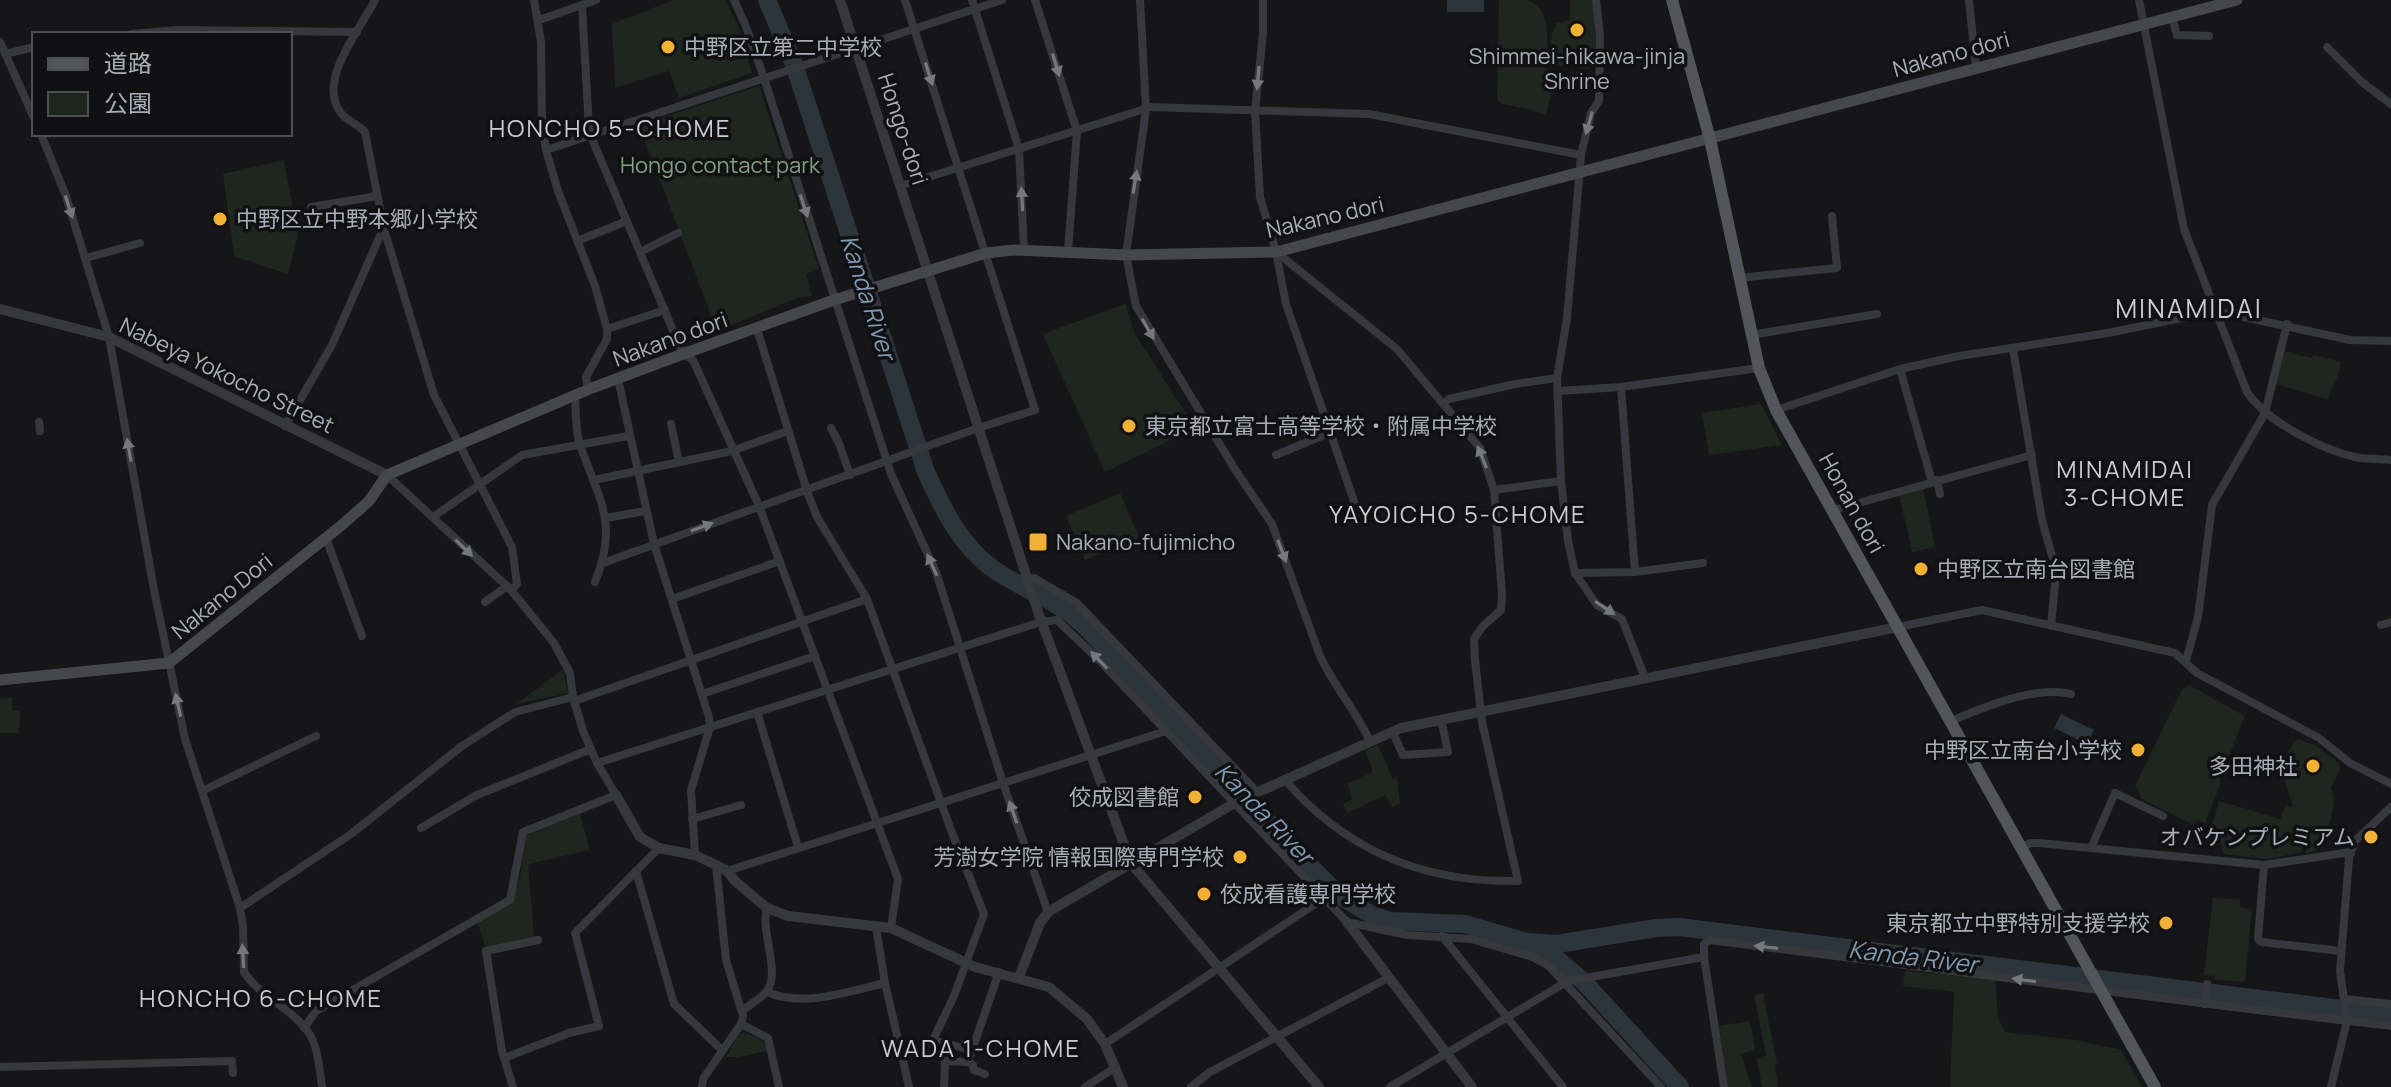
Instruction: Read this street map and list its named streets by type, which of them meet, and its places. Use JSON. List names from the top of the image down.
{
  "streets": {
    "main road": ["Nakano dori", "Honan dori", "Nakano Dori"],
    "street": ["Hongo-dori", "Nabeya Yokocho Street"]
  },
  "crossings": [
    ["Nakano dori", "Hongo-dori"],
    ["Nakano dori", "Nabeya Yokocho Street"],
    ["Nakano dori", "Honan dori"],
    ["Nakano dori", "Nakano Dori"],
    ["Nabeya Yokocho Street", "Nakano Dori"]
  ],
  "districts": [
    "HONCHO 5-CHOME",
    "MINAMIDAI",
    "MINAMIDAI 3-CHOME",
    "YAYOICHO 5-CHOME",
    "HONCHO 6-CHOME",
    "WADA 1-CHOME"
  ],
  "water": ["Kanda River"],
  "parks": ["Hongo contact park"],
  "places": {
    "other": [
      "Shimmei-hikawa-jinja Shrine",
      "中野区立第二中学校",
      "中野区立中野本郷小学校",
      "東京都立富士高等学校・附属中学校",
      "中野区立南台図書館",
      "中野区立南台小学校",
      "多田神社",
      "佼成図書館",
      "オバケンプレミアム",
      "芳澍女学院 情報国際専門学校",
      "佼成看護専門学校",
      "東京都立中野特別支援学校"
    ],
    "transit": ["Nakano-fujimicho"]
  },
  "legend": ["道路", "公園"]
}
